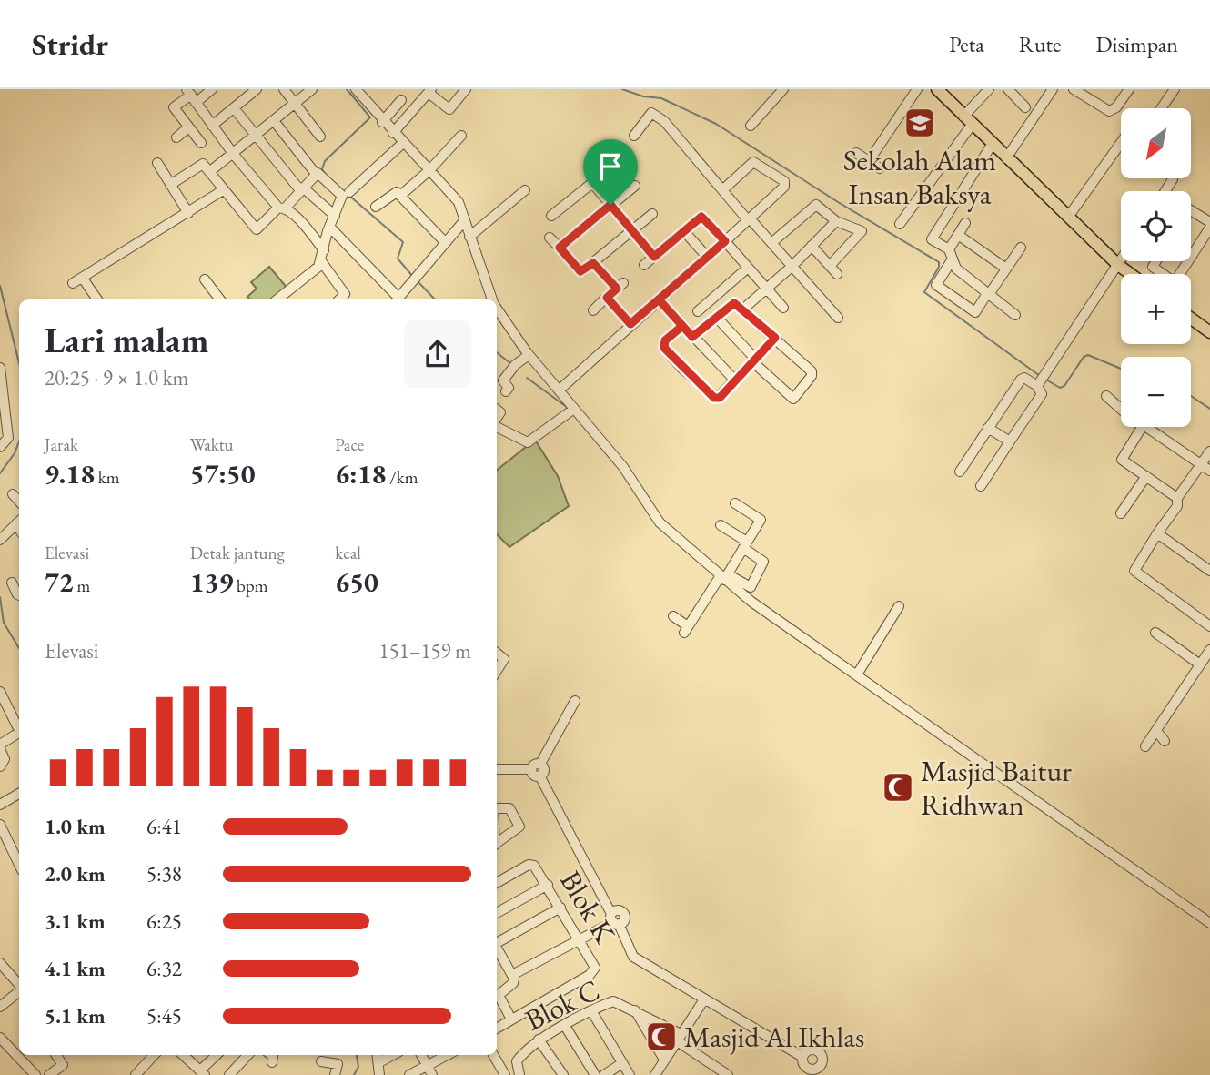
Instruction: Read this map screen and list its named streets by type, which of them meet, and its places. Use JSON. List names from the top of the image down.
{
  "streets": {
    "street": ["Blok K", "Blok C"]
  },
  "places": {
    "school or university": ["Sekolah Alam Insan Baksya"],
    "mosque": ["Masjid Baitur Ridhwan", "Masjid Al Ikhlas"]
  },
  "north": "bottom left",
  "page": {
    "header": "Stridr",
    "nav": ["Peta", "Rute", "Disimpan"],
    "map_buttons": ["+", "−"],
    "heading": ["Lari malam", "20:25 · 9 × 1.0 km"],
    "stats": [
      ["Jarak", "9.18 km"],
      ["Waktu", "57:50"],
      ["Pace", "6:18 /km"],
      ["Elevasi", "72 m"],
      ["Detak jantung", "139 bpm"],
      ["kcal", "650"]
    ],
    "chart": ["Elevasi", "151–159 m"],
    "list": [
      {
        "name": "1.0 km",
        "note": "6:41"
      },
      {
        "name": "2.0 km",
        "note": "5:38"
      },
      {
        "name": "3.1 km",
        "note": "6:25"
      },
      {
        "name": "4.1 km",
        "note": "6:32"
      },
      {
        "name": "5.1 km",
        "note": "5:45"
      }
    ]
  }
}
